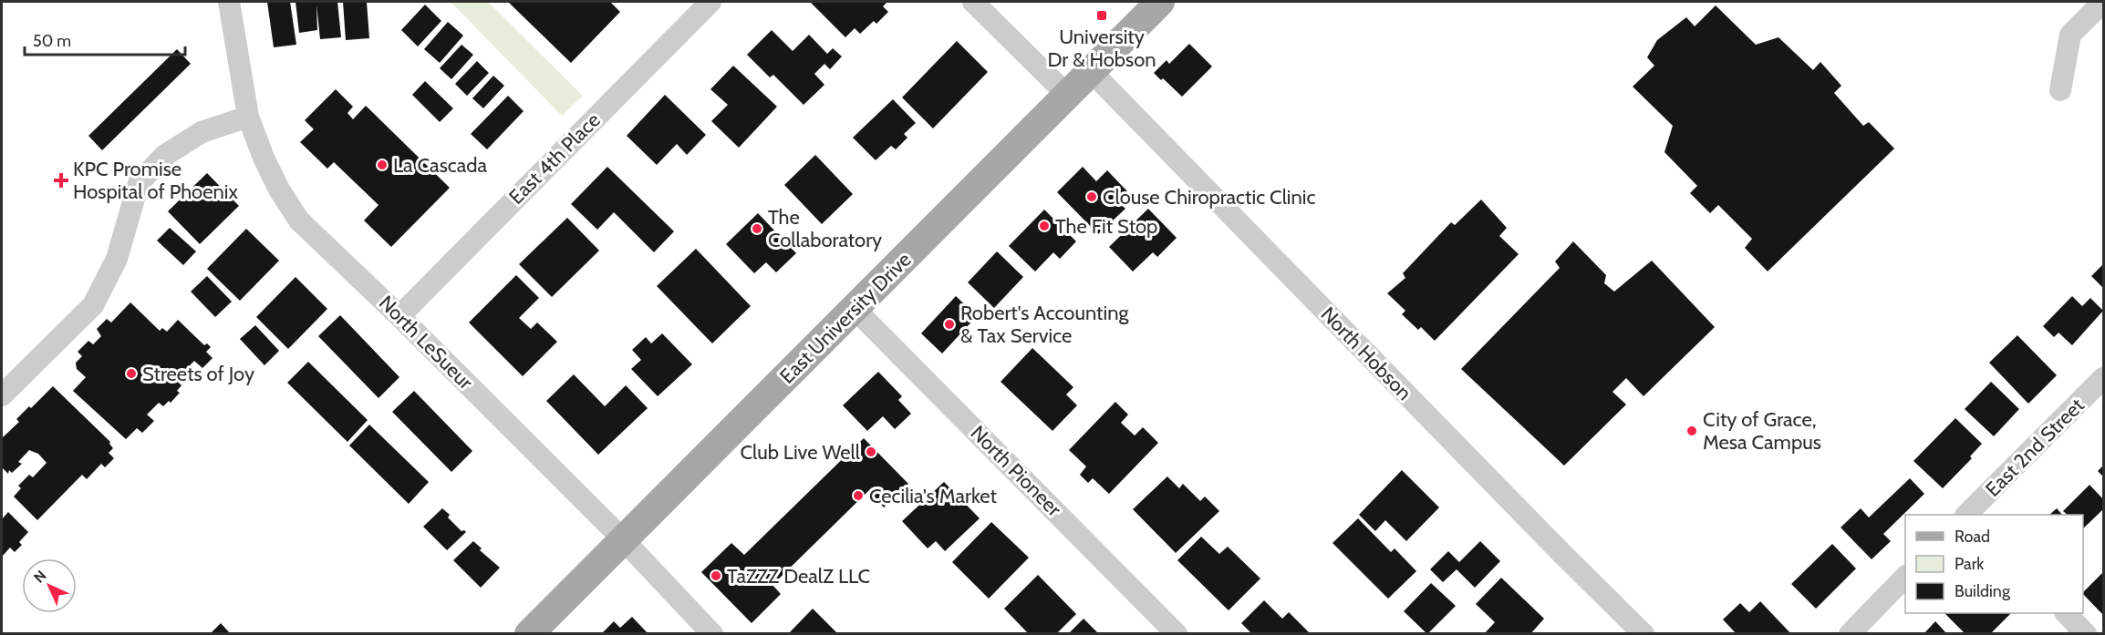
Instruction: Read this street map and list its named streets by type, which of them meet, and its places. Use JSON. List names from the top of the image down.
{
  "streets": {
    "main road": ["East University Drive"],
    "street": [
      "East 4th Place",
      "North LeSueur",
      "North Hobson",
      "East 2nd Street",
      "North Pioneer"
    ]
  },
  "crossings": [
    ["East 4th Place", "North LeSueur"],
    ["East University Drive", "North LeSueur"],
    ["East University Drive", "North Hobson"],
    ["East University Drive", "North Pioneer"]
  ],
  "places": {
    "transit": ["University Dr & Hobson"],
    "other": [
      "La Cascada",
      "Clouse Chiropractic Clinic",
      "The Fit Stop",
      "The Collaboratory",
      "Robert's Accounting & Tax Service",
      "Streets of Joy",
      "City of Grace, Mesa Campus",
      "Club Live Well",
      "Cecilia's Market",
      "TaZZZ DealZ LLC"
    ],
    "health": ["KPC Promise Hospital of Phoenix"]
  },
  "legend": ["Road", "Park", "Building"],
  "scale_bar": "50 m",
  "north": "top left"
}
